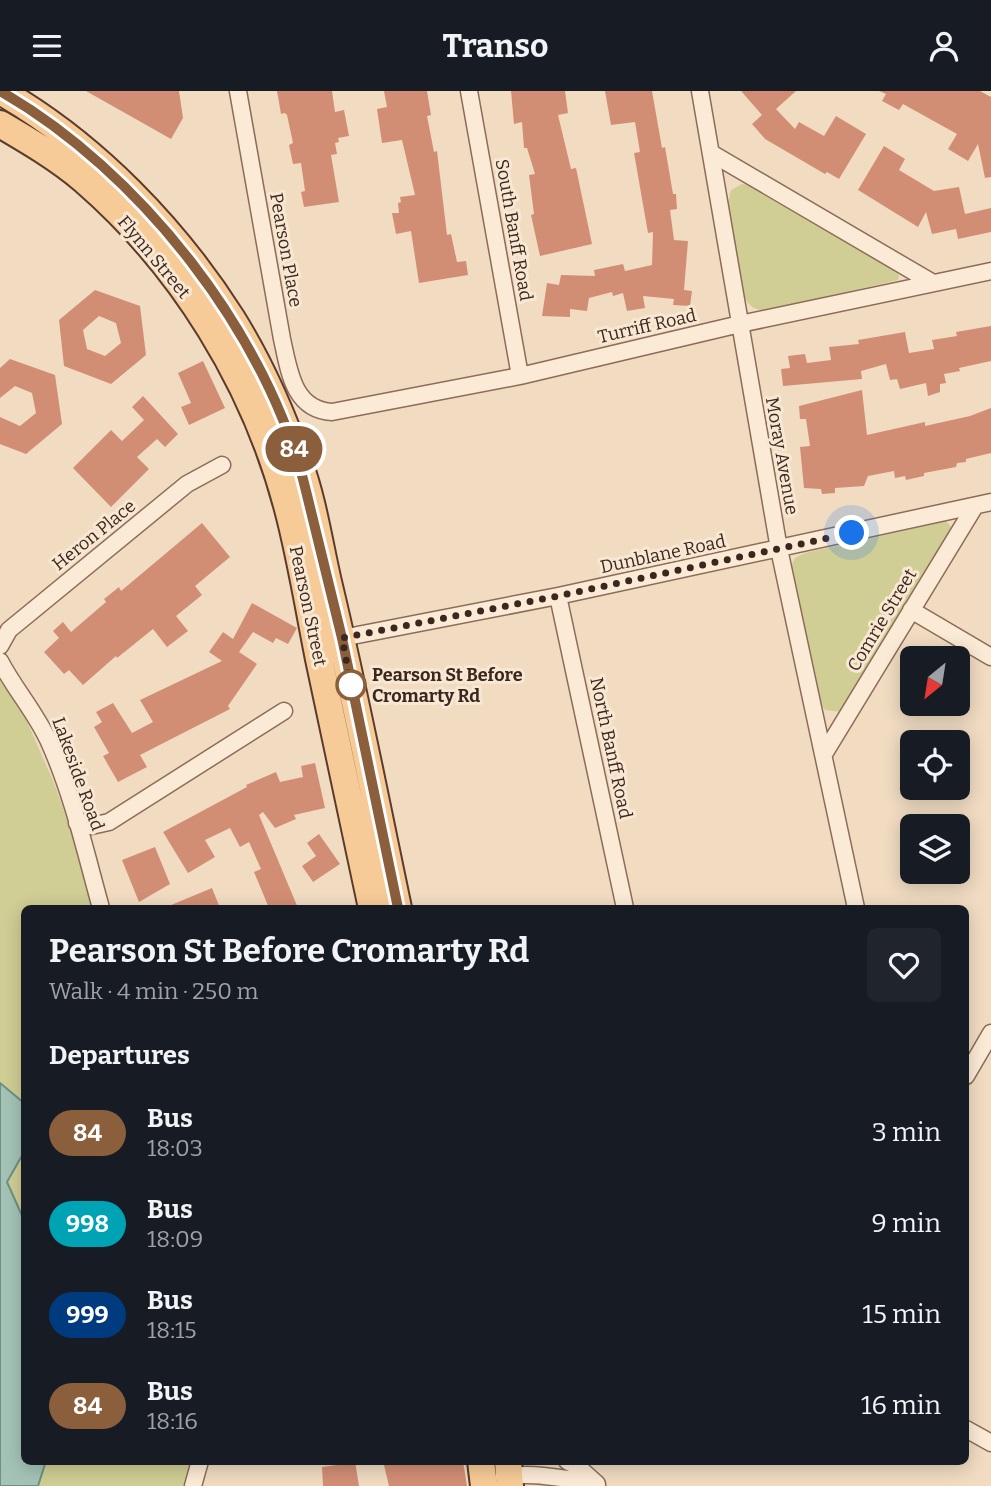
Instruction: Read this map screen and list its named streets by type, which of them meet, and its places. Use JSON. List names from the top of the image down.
{
  "streets": {
    "main road": ["Flynn Street", "Pearson Street"],
    "street": [
      "South Banff Road",
      "Pearson Place",
      "Turriff Road",
      "Moray Avenue",
      "Heron Place",
      "Dunblane Road",
      "Comrie Street",
      "North Banff Road",
      "Lakeside Road"
    ]
  },
  "crossings": [
    ["South Banff Road", "Turriff Road"],
    ["Pearson Place", "Turriff Road"],
    ["Flynn Street", "Pearson Street"],
    ["Turriff Road", "Moray Avenue"],
    ["Moray Avenue", "Dunblane Road"],
    ["Moray Avenue", "Comrie Street"],
    ["Dunblane Road", "Pearson Street"],
    ["Dunblane Road", "Comrie Street"],
    ["Dunblane Road", "North Banff Road"]
  ],
  "places": ["Pearson St Before Cromarty Rd"],
  "lines": ["bus line 84"],
  "north": "bottom left",
  "page": {
    "header": "Transo",
    "on_map": "84",
    "heading": [
      ["Pearson St Before Cromarty Rd", "Walk · 4 min · 250 m"],
      "Departures"
    ],
    "list": [
      {
        "mark": "84",
        "name": "Bus",
        "note": "18:03",
        "value": "3 min"
      },
      {
        "mark": "998",
        "name": "Bus",
        "note": "18:09",
        "value": "9 min"
      },
      {
        "mark": "999",
        "name": "Bus",
        "note": "18:15",
        "value": "15 min"
      },
      {
        "mark": "84",
        "name": "Bus",
        "note": "18:16",
        "value": "16 min"
      }
    ]
  }
}
